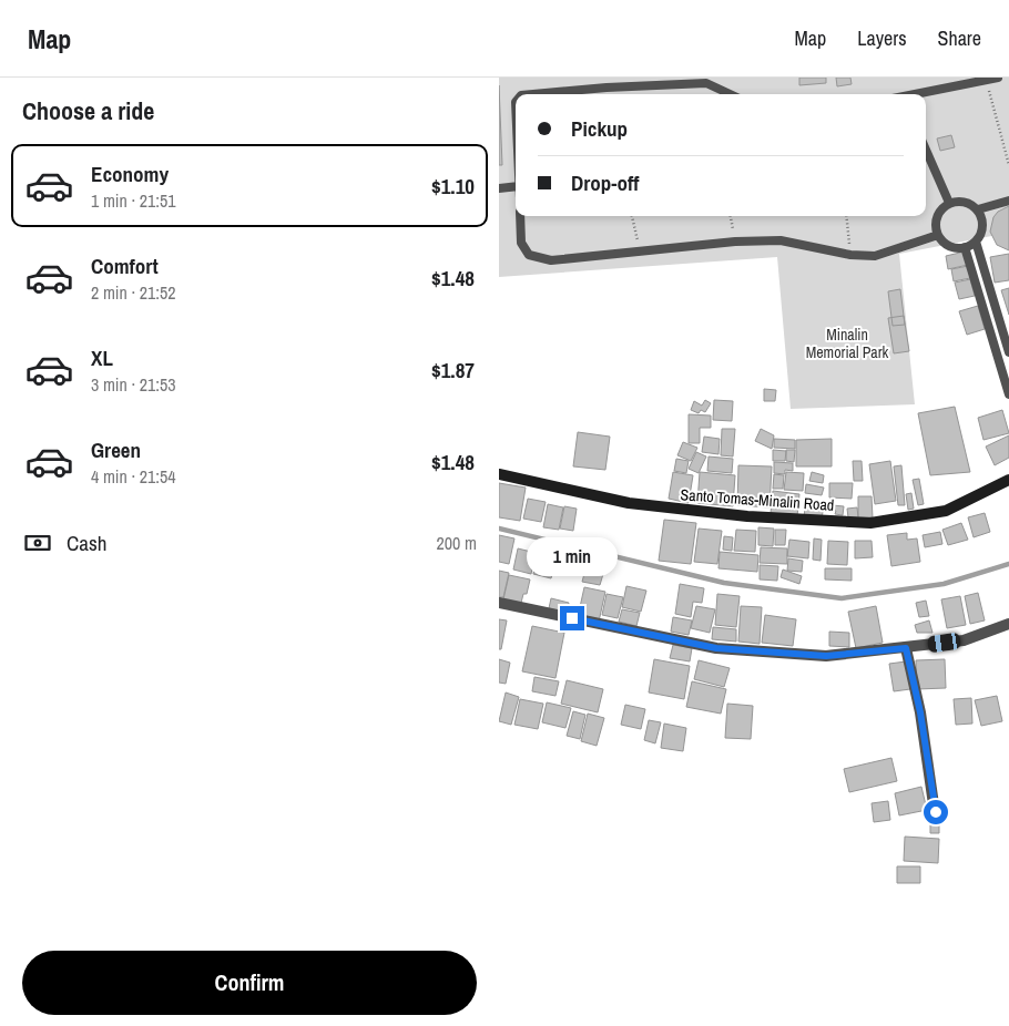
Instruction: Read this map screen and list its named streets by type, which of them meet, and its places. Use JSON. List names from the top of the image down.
{
  "streets": {
    "street": ["Santo Tomas-Minalin Road"]
  },
  "parks": ["Minalin Memorial Park"],
  "page": {
    "header": "Map",
    "nav": ["Map", "Layers", "Share"],
    "heading": "Choose a ride",
    "banner": ["Pickup", "Drop-off"],
    "list": [
      {
        "name": "Economy",
        "note": "1 min · 21:51",
        "value": "$1.10"
      },
      {
        "name": "Comfort",
        "note": "2 min · 21:52",
        "value": "$1.48"
      },
      {
        "name": "XL",
        "note": "3 min · 21:53",
        "value": "$1.87"
      },
      {
        "name": "Green",
        "note": "4 min · 21:54",
        "value": "$1.48"
      }
    ],
    "pay": ["Cash", "200 m"],
    "bubble": "1 min",
    "buttons": "Confirm"
  }
}
